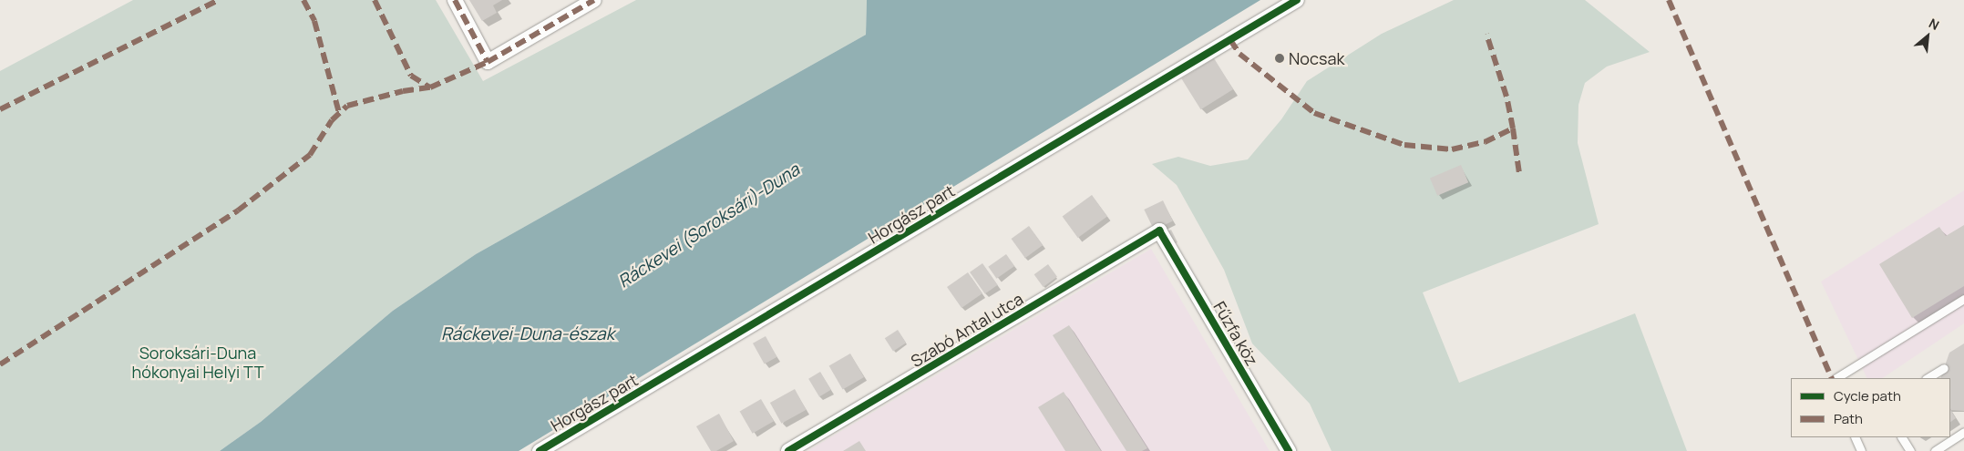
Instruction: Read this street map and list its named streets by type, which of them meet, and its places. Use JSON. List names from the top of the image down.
{
  "streets": {
    "street": ["Horgász part", "Szabó Antal utca", "Fűzfa köz"]
  },
  "crossings": [
    ["Szabó Antal utca", "Fűzfa köz"]
  ],
  "water": ["Ráckevei (Soroksári)-Duna", "Ráckevei-Duna-észak"],
  "parks": ["Soroksári-Duna hókonyai Helyi TT"],
  "places": ["Nocsak"],
  "legend": ["Cycle path", "Path"],
  "north": "top right"
}
